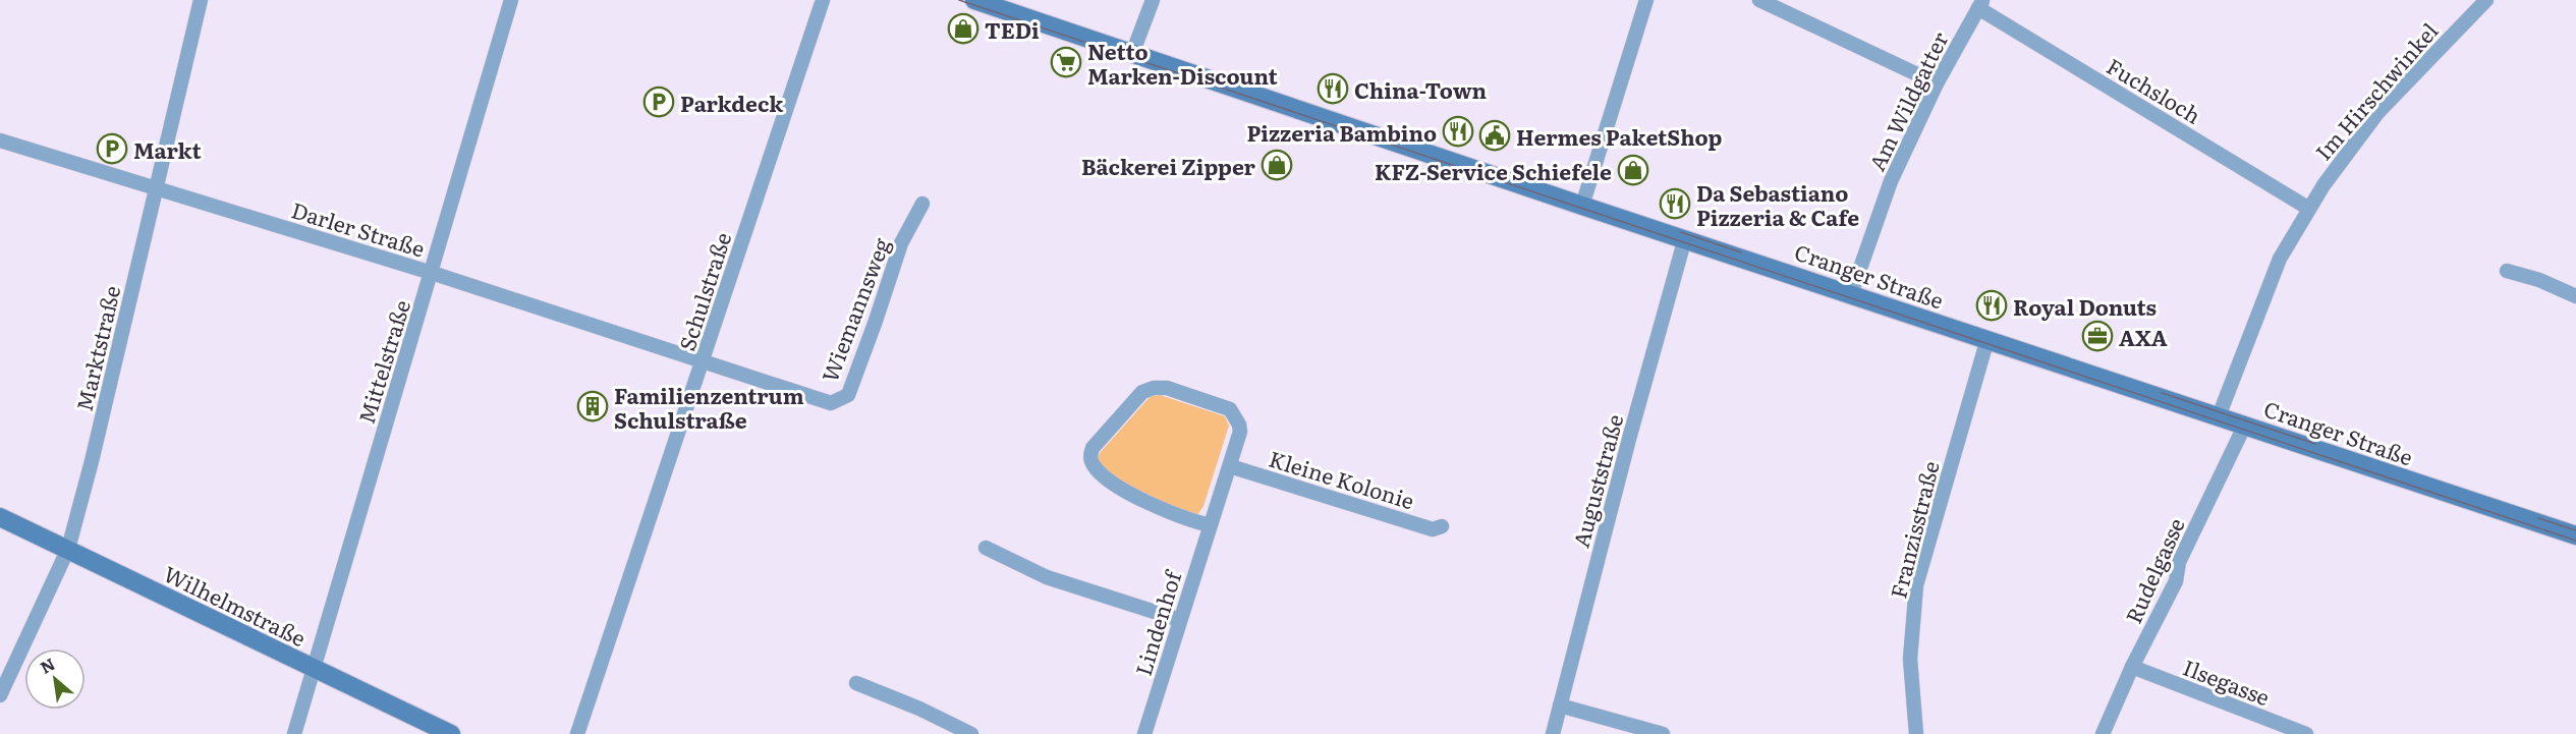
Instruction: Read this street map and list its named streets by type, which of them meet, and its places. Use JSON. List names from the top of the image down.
{
  "streets": {
    "main road": ["Cranger Straße", "Wilhelmstraße"],
    "street": [
      "Fuchsloch",
      "Im Hirschwinkel",
      "Am Wildgatter",
      "Darler Straße",
      "Schulstraße",
      "Wiemannsweg",
      "Marktstraße",
      "Mittelstraße",
      "Kleine Kolonie",
      "Auguststraße",
      "Franzisstraße",
      "Rudelgasse",
      "Lindenhof",
      "Ilsegasse"
    ]
  },
  "crossings": [
    ["Fuchsloch", "Im Hirschwinkel"],
    ["Fuchsloch", "Am Wildgatter"],
    ["Im Hirschwinkel", "Cranger Straße"],
    ["Am Wildgatter", "Cranger Straße"],
    ["Darler Straße", "Schulstraße"],
    ["Darler Straße", "Wiemannsweg"],
    ["Darler Straße", "Marktstraße"],
    ["Darler Straße", "Mittelstraße"],
    ["Cranger Straße", "Auguststraße"],
    ["Cranger Straße", "Franzisstraße"],
    ["Cranger Straße", "Rudelgasse"],
    ["Schulstraße", "Wiemannsweg"],
    ["Marktstraße", "Wilhelmstraße"],
    ["Mittelstraße", "Wilhelmstraße"],
    ["Kleine Kolonie", "Lindenhof"],
    ["Rudelgasse", "Ilsegasse"]
  ],
  "places": {
    "shop": ["TEDi", "Bäckerei Zipper", "KFZ-Service Schiefele"],
    "supermarket": ["Netto Marken-Discount"],
    "restaurant": [
      "China-Town",
      "Pizzeria Bambino",
      "Da Sebastiano Pizzeria & Cafe",
      "Royal Donuts"
    ],
    "parking": ["Parkdeck", "Markt"],
    "public building": ["Hermes PaketShop"],
    "office": ["AXA"],
    "building": ["Familienzentrum Schulstraße"]
  },
  "north": "top left"
}
